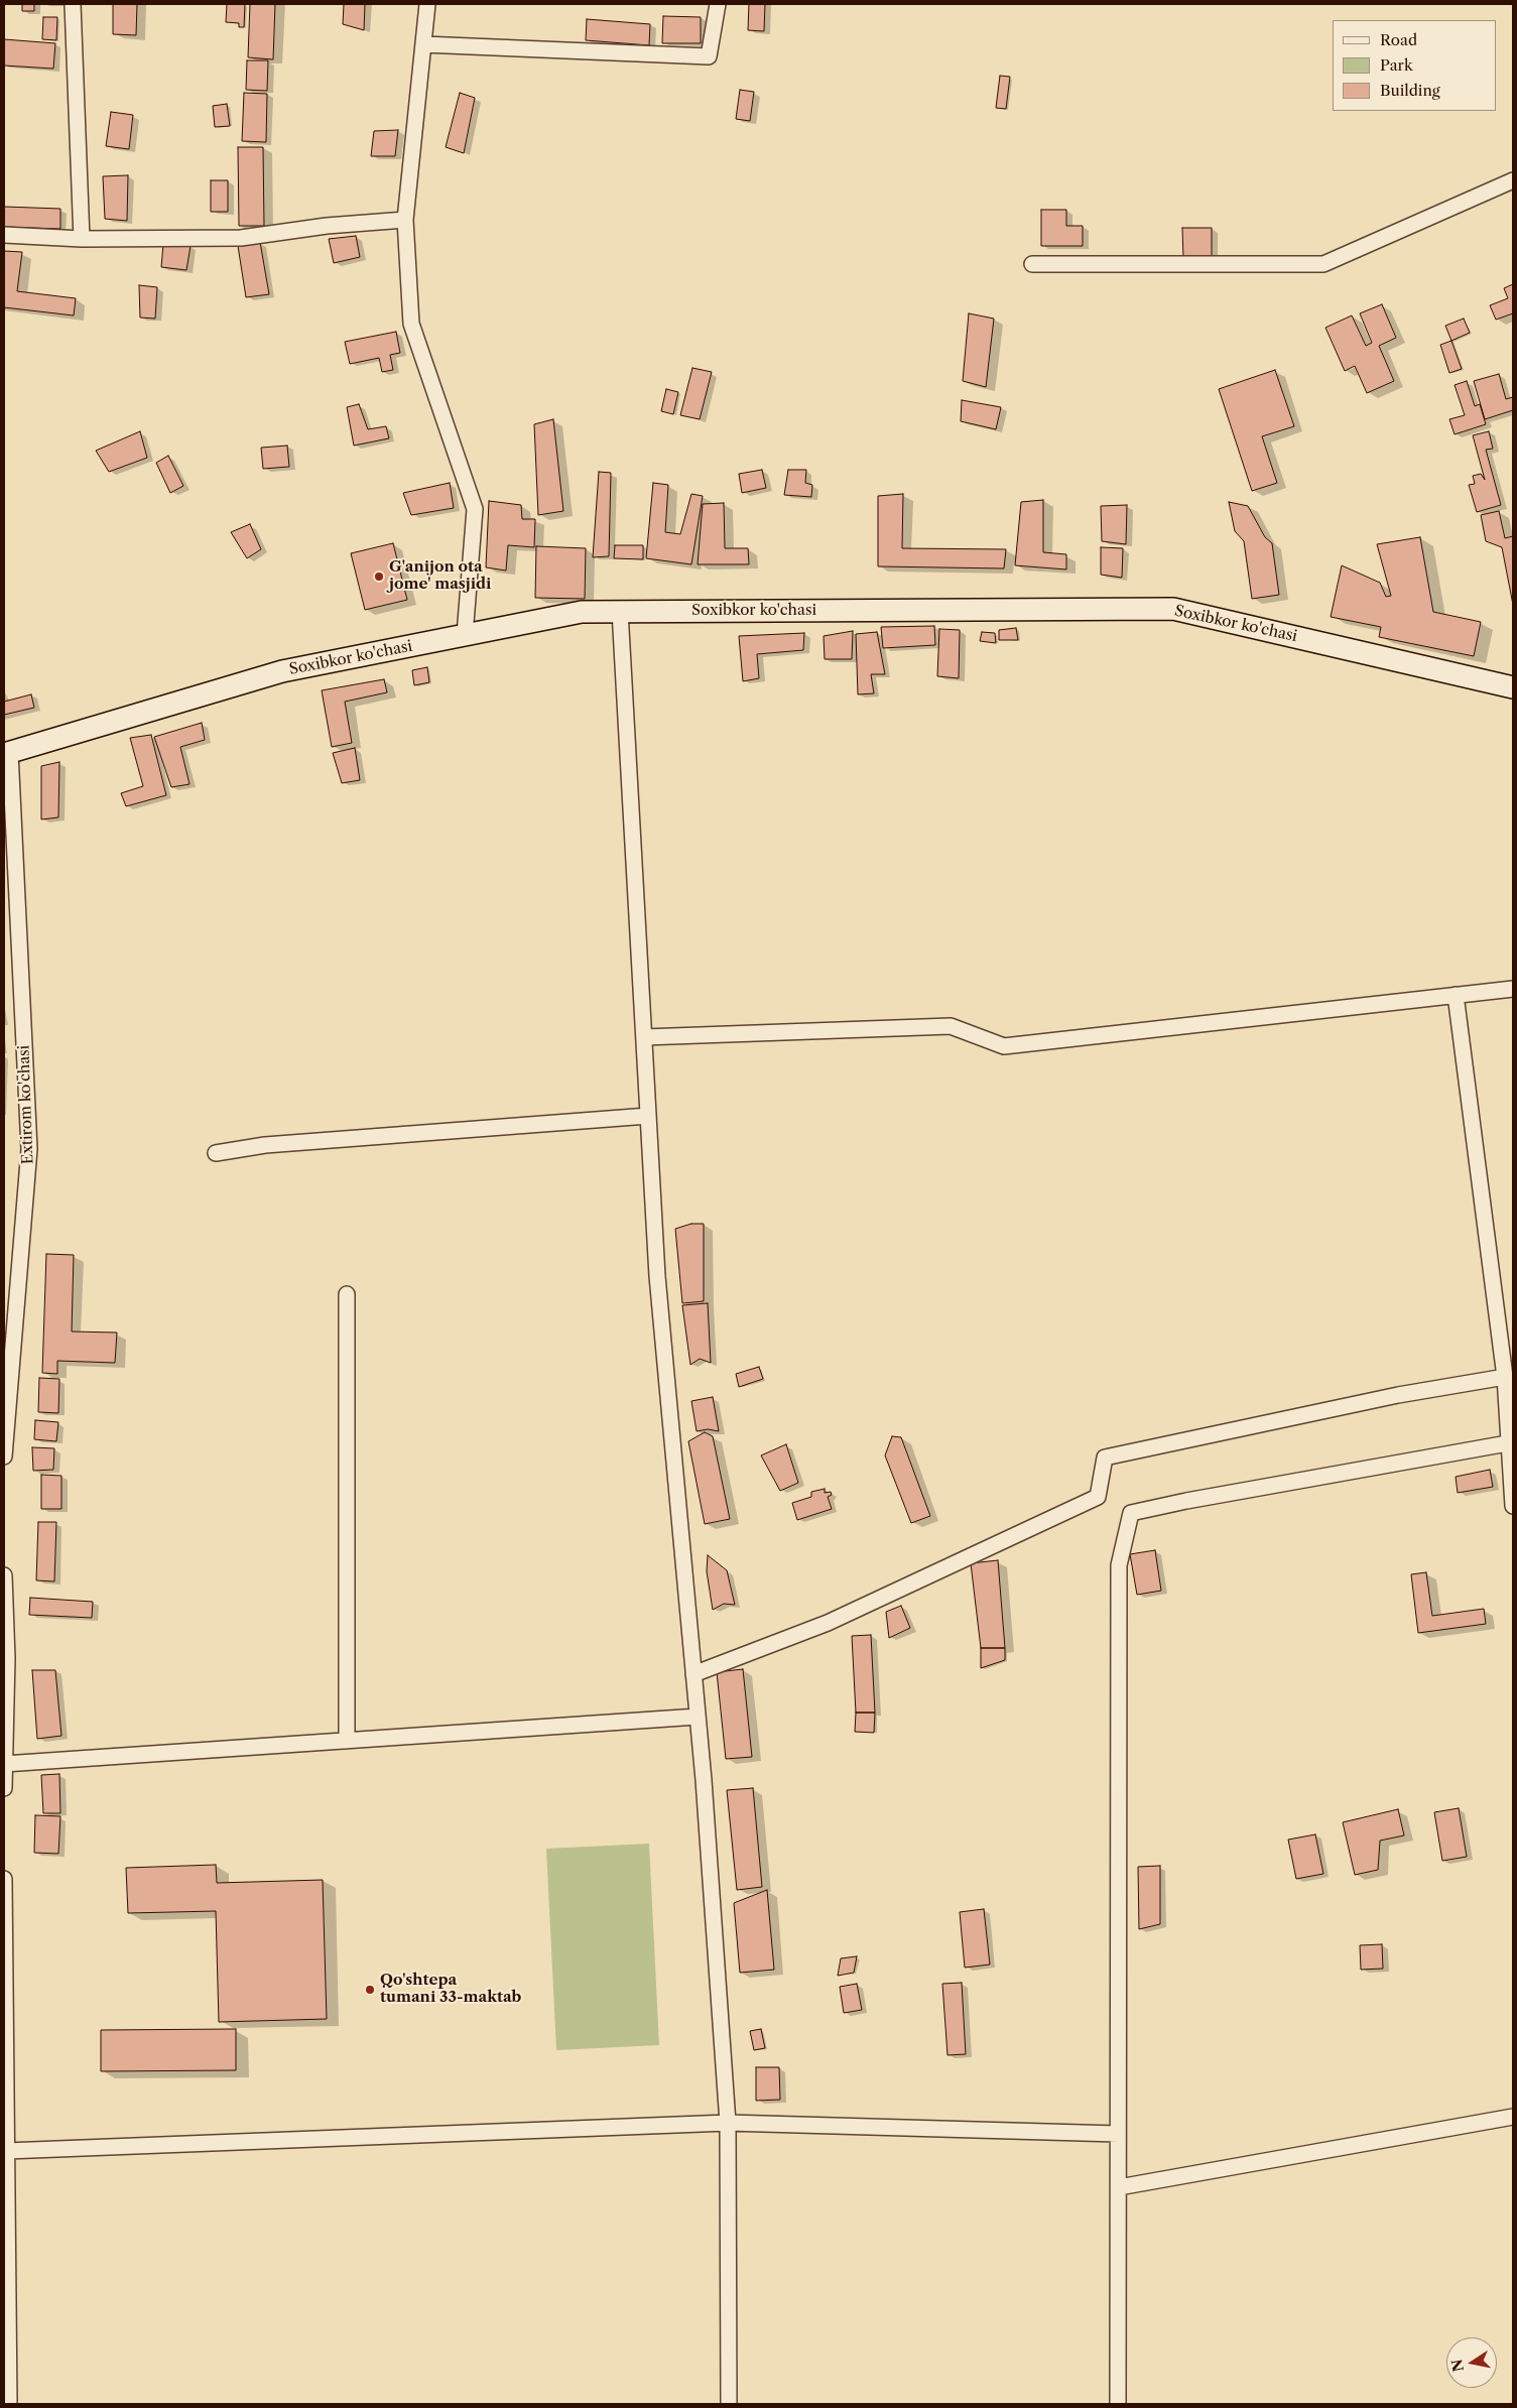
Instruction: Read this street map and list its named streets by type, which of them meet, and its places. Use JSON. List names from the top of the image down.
{
  "streets": {
    "main road": ["Soxibkor ko'chasi"],
    "street": ["Extirom ko'chasi"]
  },
  "crossings": [
    ["Soxibkor ko'chasi", "Extirom ko'chasi"]
  ],
  "places": ["G'anijon ota jome' masjidi", "Qo'shtepa tumani 33-maktab"],
  "legend": ["Road", "Park", "Building"],
  "north": "left"
}
